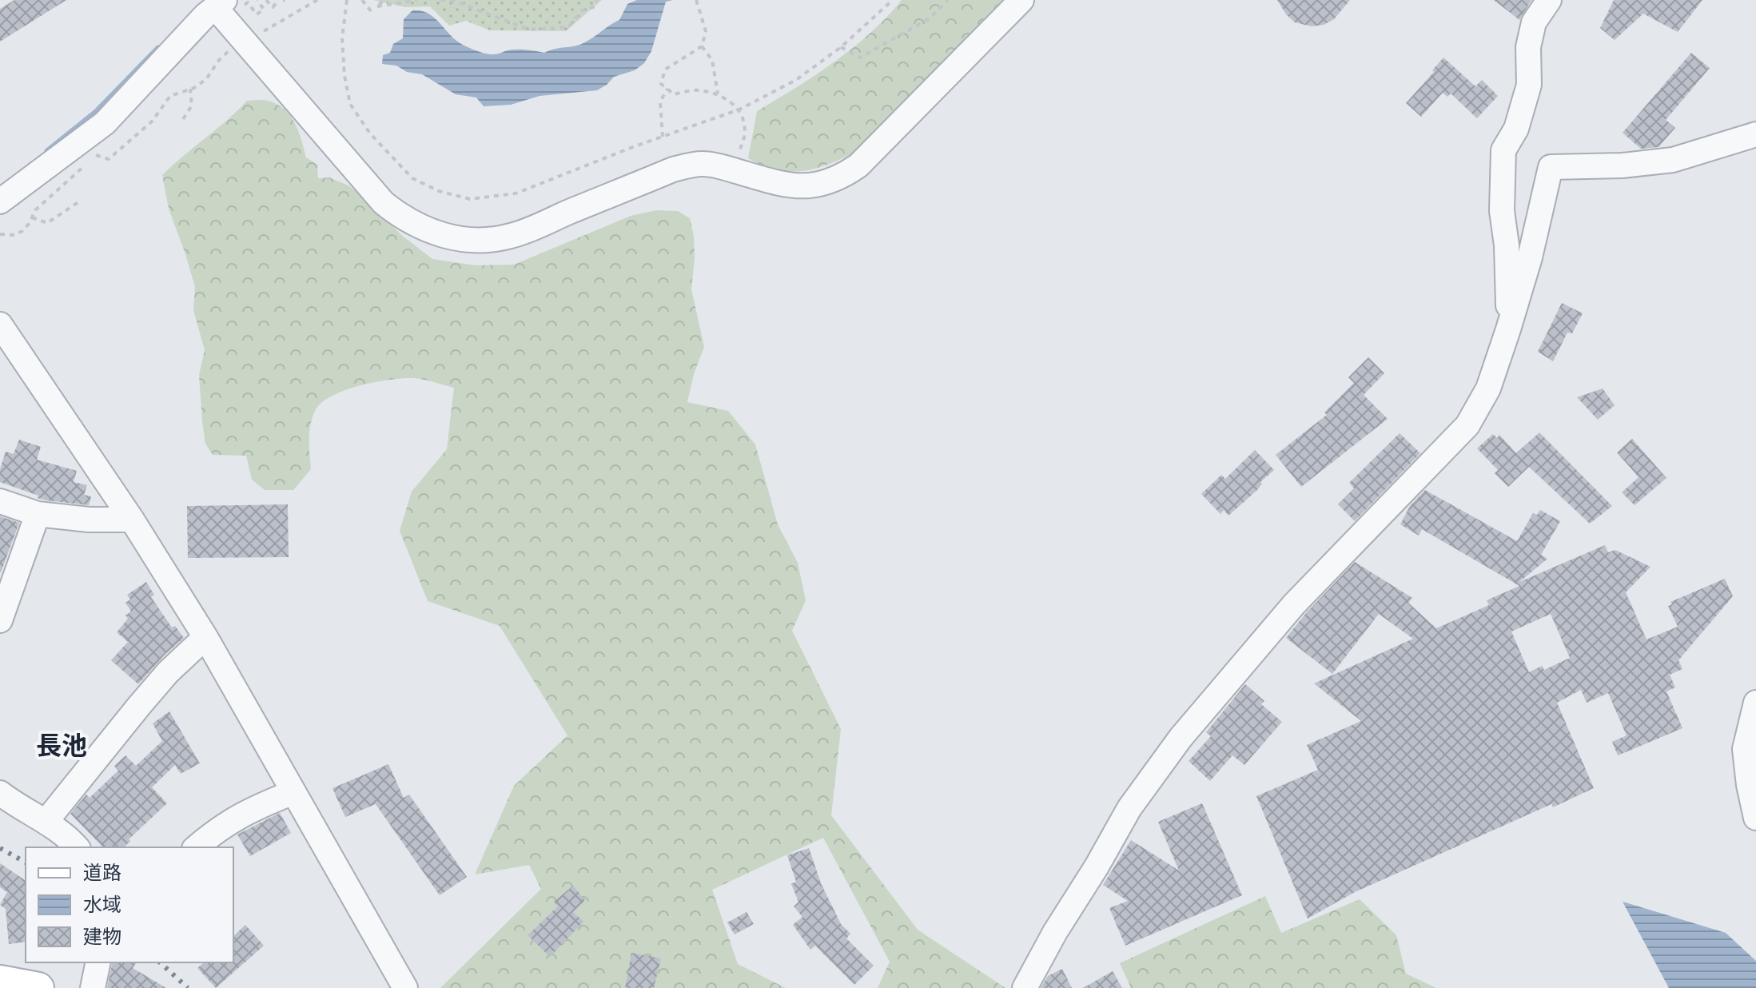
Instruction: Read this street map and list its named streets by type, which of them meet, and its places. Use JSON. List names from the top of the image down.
{
  "districts": ["長池"],
  "legend": ["道路", "水域", "建物"]
}
